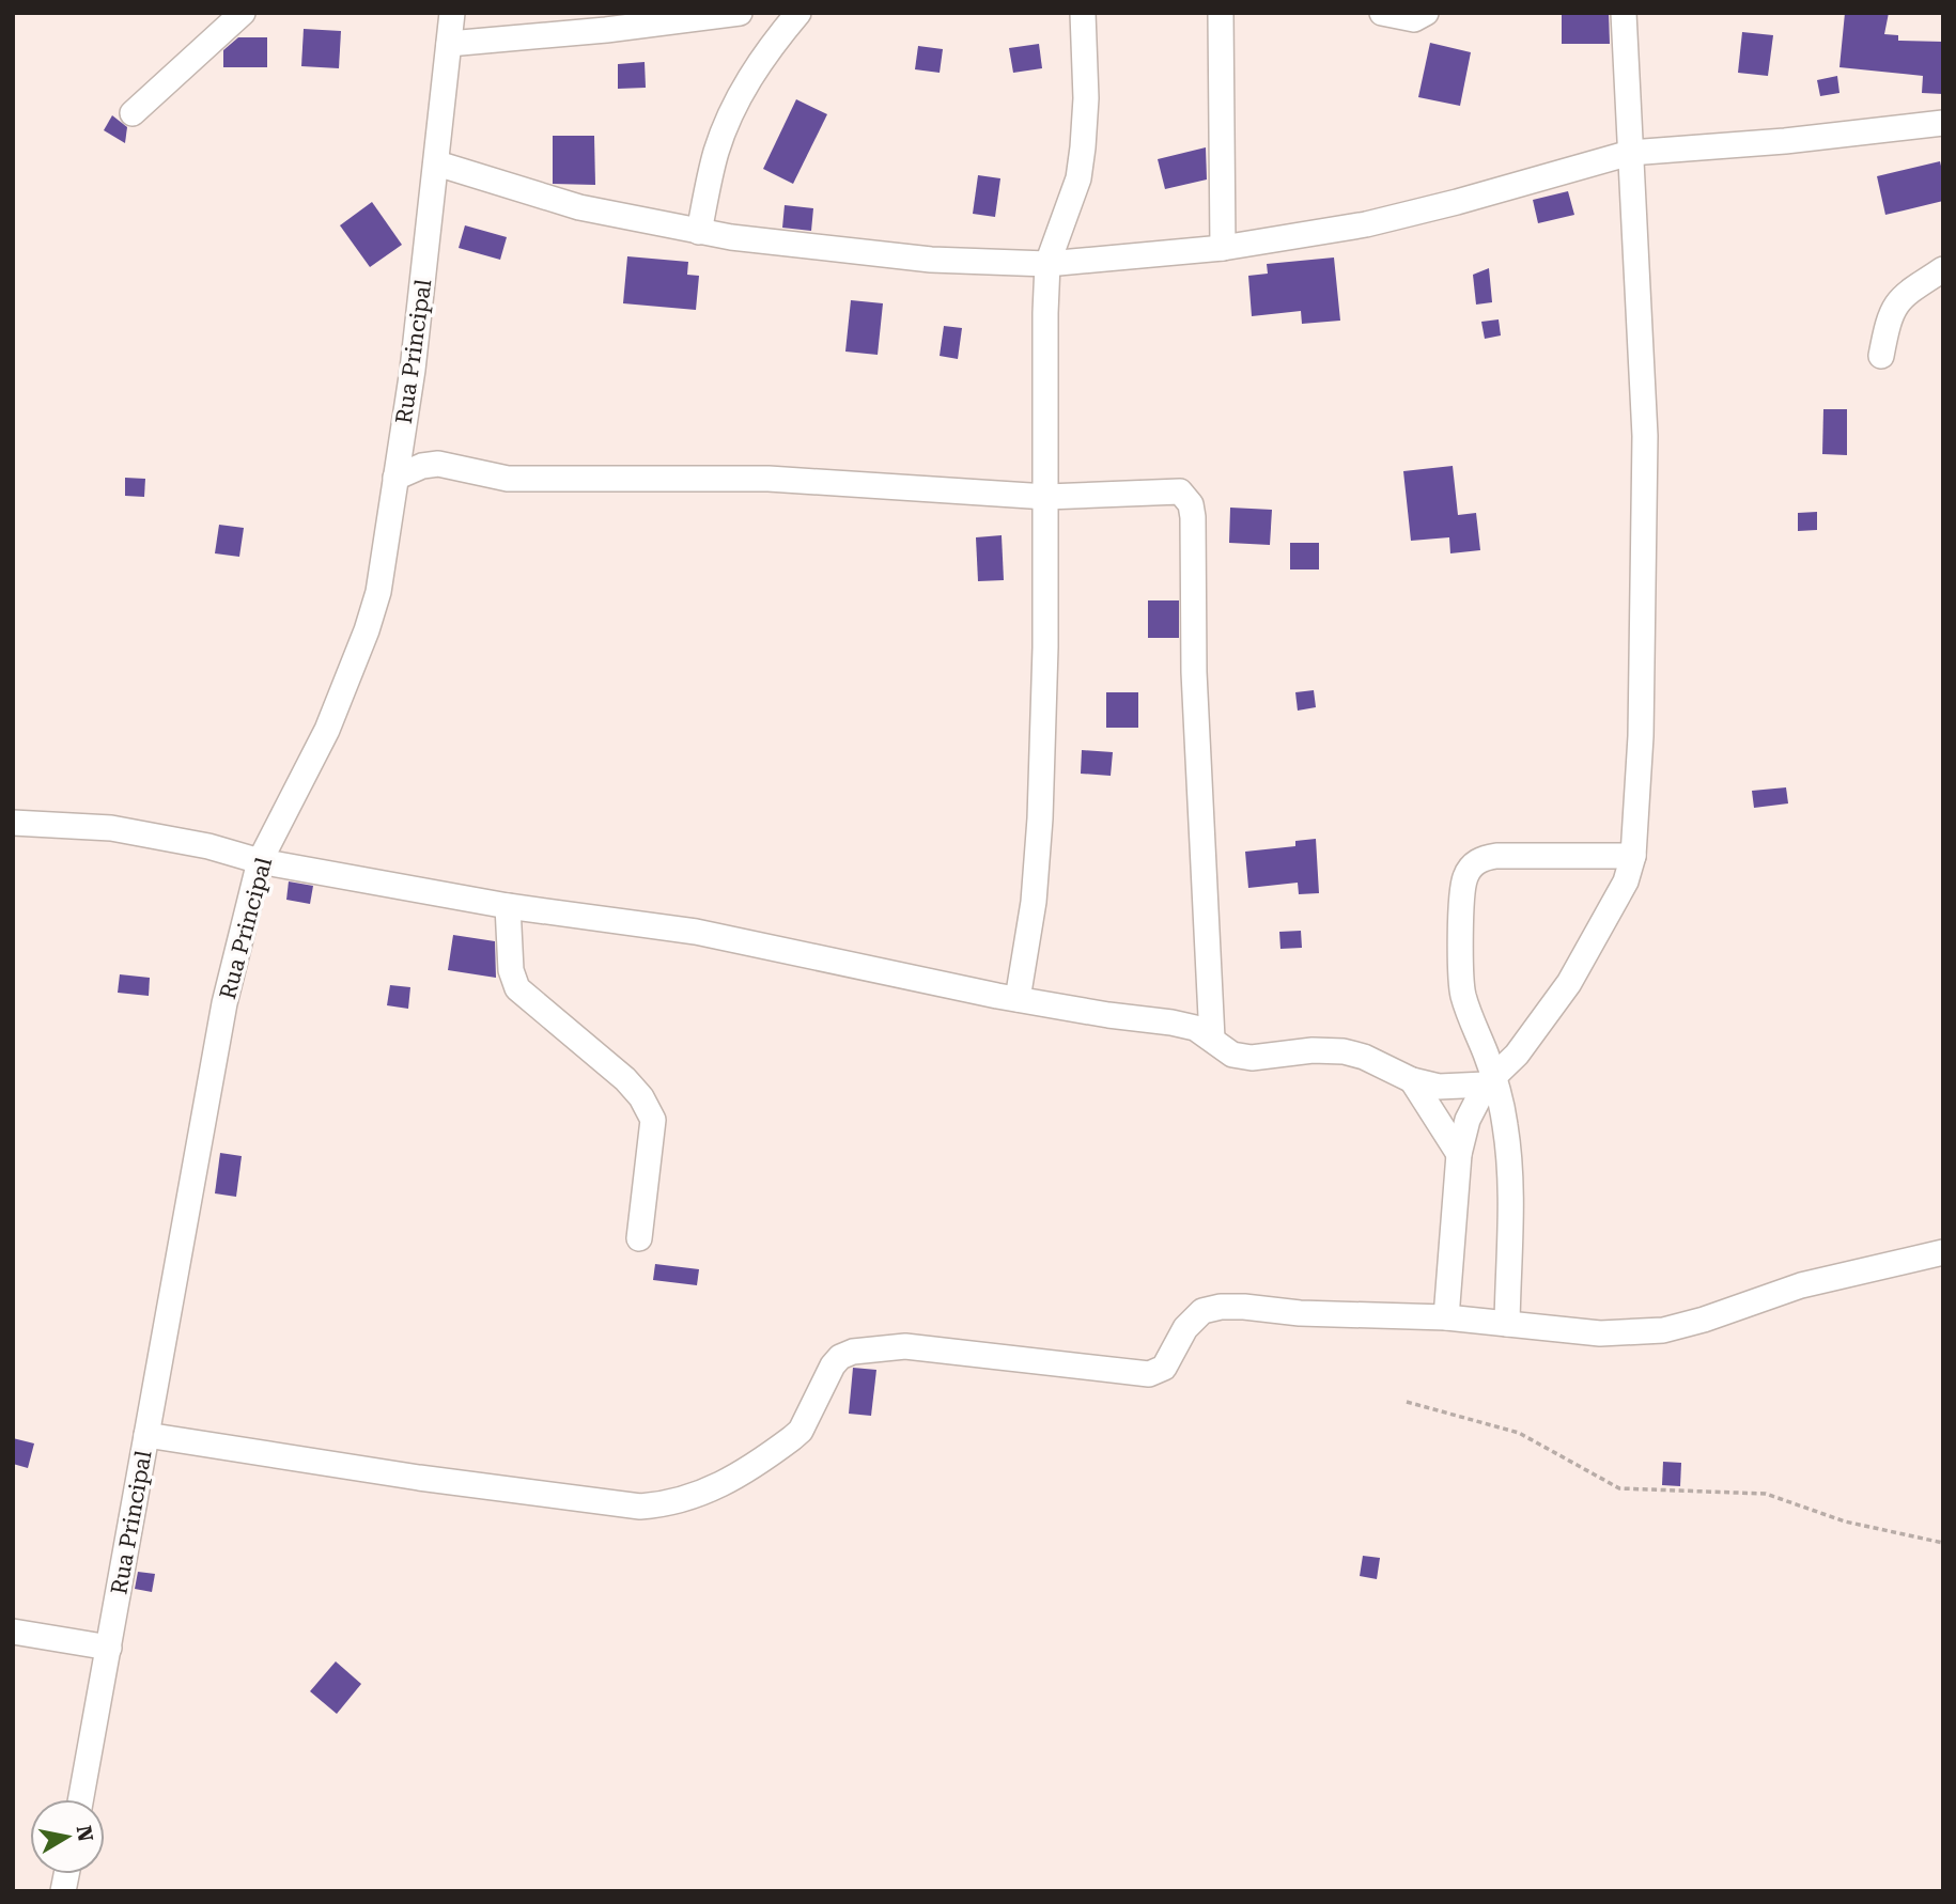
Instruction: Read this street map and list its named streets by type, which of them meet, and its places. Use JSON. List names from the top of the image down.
{
  "streets": {
    "street": ["Rua Principal"]
  },
  "north": "right"
}
